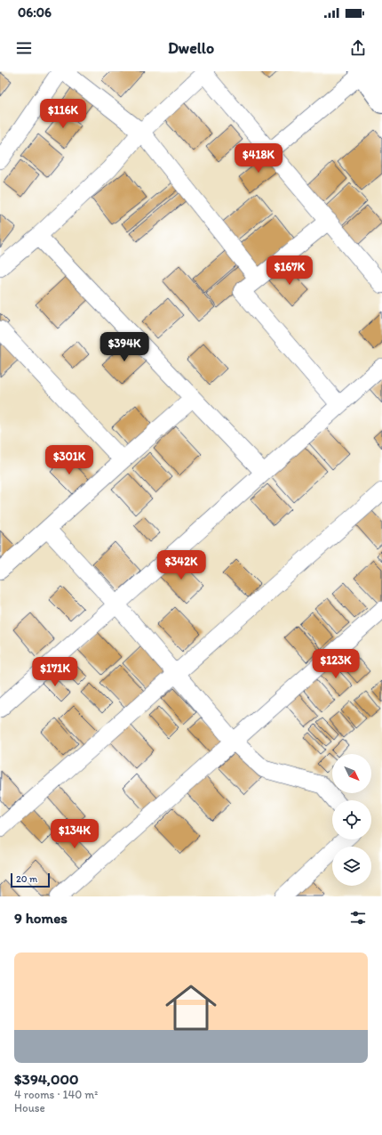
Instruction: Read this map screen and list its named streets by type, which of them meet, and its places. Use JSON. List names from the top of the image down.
{
  "scale_bar": "20 m",
  "north": "bottom right",
  "page": {
    "status": "06:06",
    "header": "Dwello",
    "price": [
      "$116K",
      "$418K",
      "$167K",
      "$394K",
      "$301K",
      "$342K",
      "$123K",
      "$171K",
      "$134K"
    ],
    "scale": "20 m",
    "heading": "9 homes",
    "list": [
      {
        "name": "$394,000",
        "note": "4 rooms · 140 m² · House"
      }
    ]
  }
}
